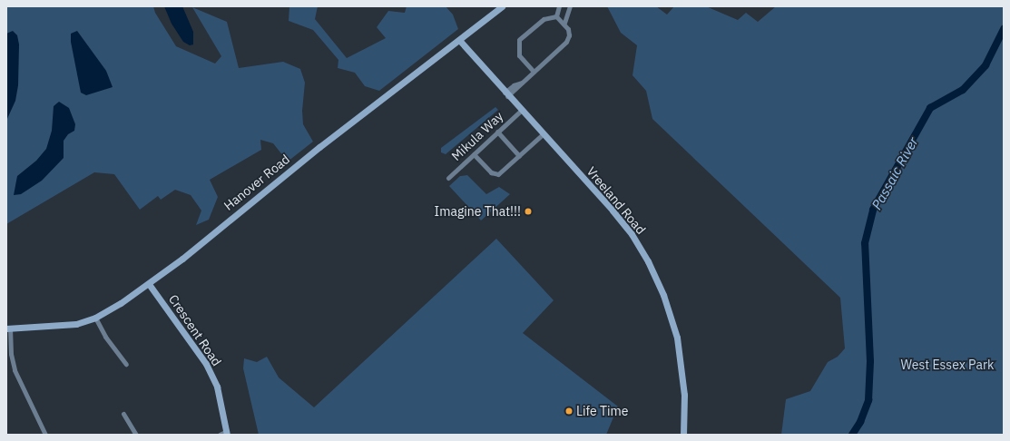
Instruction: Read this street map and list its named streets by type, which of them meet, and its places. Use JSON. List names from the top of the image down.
{
  "streets": {
    "street": [
      "Mikula Way",
      "Hanover Road",
      "Vreeland Road",
      "Crescent Road"
    ]
  },
  "crossings": [
    ["Mikula Way", "Vreeland Road"],
    ["Hanover Road", "Vreeland Road"],
    ["Hanover Road", "Crescent Road"]
  ],
  "water": ["Passaic River"],
  "parks": ["West Essex Park"],
  "places": ["Imagine That!!!", "Life Time"]
}
